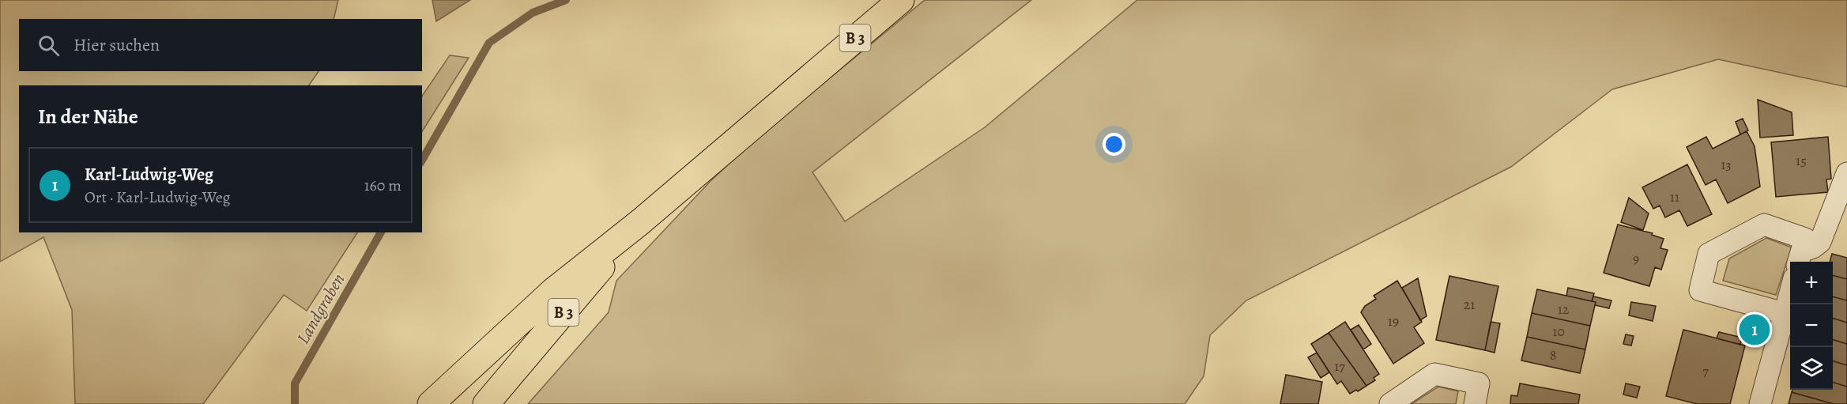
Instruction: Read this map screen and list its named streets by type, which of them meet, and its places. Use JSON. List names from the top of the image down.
{
  "streets": {
    "main road": ["B 3"]
  },
  "water": ["Landgraben"],
  "house_numbers": [
    "15",
    "13",
    "11",
    "9",
    "21",
    "12",
    "19",
    "10",
    "8",
    "17",
    "7"
  ],
  "page": {
    "search": "Hier suchen",
    "heading": "In der Nähe",
    "list": [
      {
        "mark": "1",
        "name": "Karl-Ludwig-Weg",
        "note": "Ort · Karl-Ludwig-Weg",
        "value": "160 m"
      }
    ],
    "map_buttons": ["+", "−"],
    "pins": "1"
  }
}
